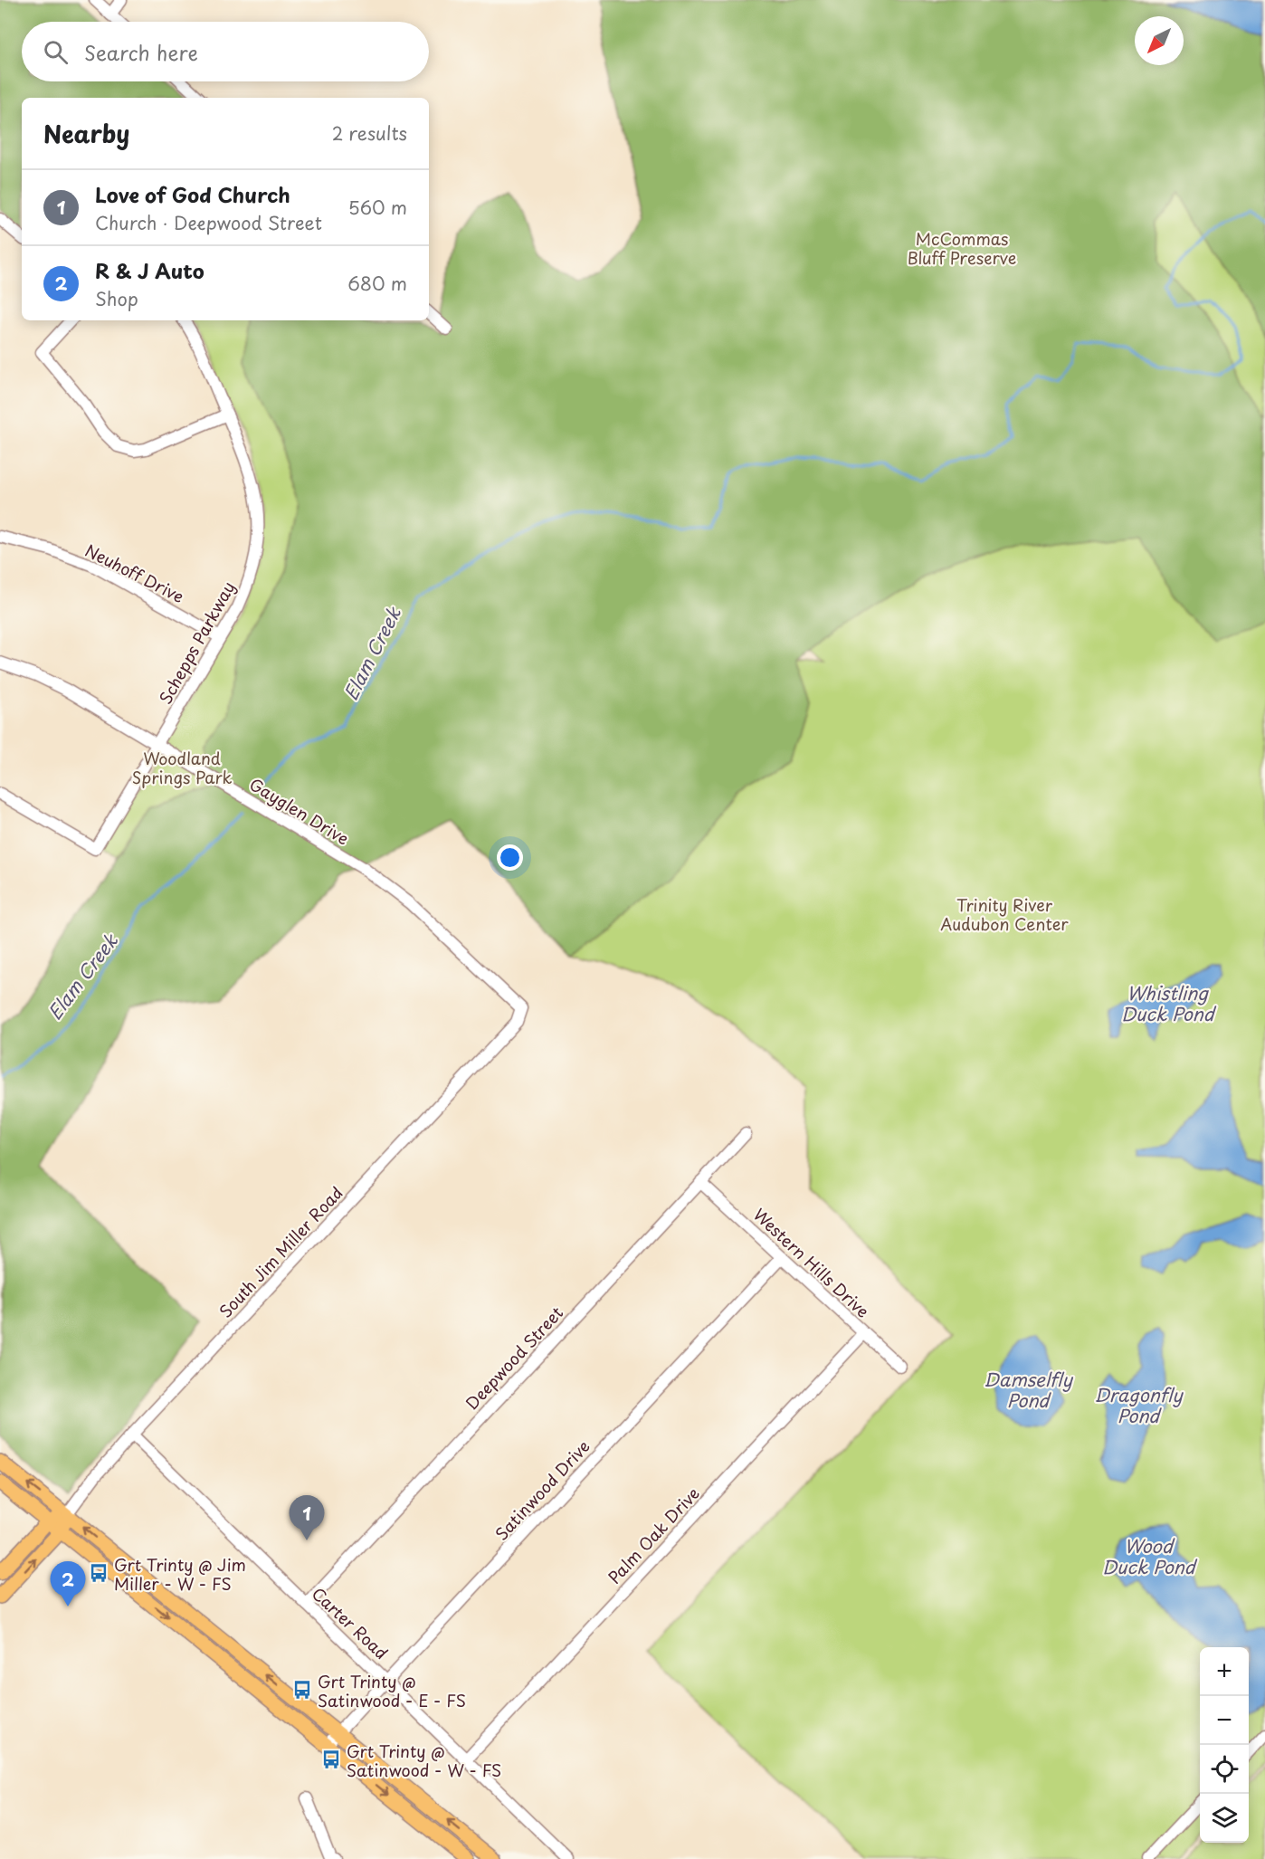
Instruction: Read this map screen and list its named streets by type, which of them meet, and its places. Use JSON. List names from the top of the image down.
{
  "streets": {
    "street": [
      "Neuhoff Drive",
      "Schepps Parkway",
      "Gayglen Drive",
      "South Jim Miller Road",
      "Western Hills Drive",
      "Deepwood Street",
      "Satinwood Drive",
      "Palm Oak Drive",
      "Carter Road"
    ]
  },
  "crossings": [
    ["Neuhoff Drive", "Schepps Parkway"],
    ["Schepps Parkway", "Gayglen Drive"],
    ["Gayglen Drive", "South Jim Miller Road"],
    ["South Jim Miller Road", "Carter Road"],
    ["Western Hills Drive", "Deepwood Street"],
    ["Western Hills Drive", "Satinwood Drive"],
    ["Western Hills Drive", "Palm Oak Drive"],
    ["Deepwood Street", "Carter Road"],
    ["Satinwood Drive", "Carter Road"],
    ["Palm Oak Drive", "Carter Road"]
  ],
  "water": [
    "Elam Creek",
    "Whistling Duck Pond",
    "Damselfly Pond",
    "Dragonfly Pond",
    "Wood Duck Pond"
  ],
  "parks": ["McCommas Bluff Preserve", "Woodland Springs Park", "Trinity River Audubon Center"],
  "places": {
    "bus stop": ["Grt Trinty @ Jim Miller - W - FS", "Grt Trinty @ Satinwood - E - FS", "Grt Trinty @ Satinwood - W - FS"]
  },
  "north": "bottom left",
  "page": {
    "search": "Search here",
    "heading": ["Nearby", "2 results"],
    "list": [
      {
        "mark": "1",
        "name": "Love of God Church",
        "note": "Church · Deepwood Street",
        "value": "560 m"
      },
      {
        "mark": "2",
        "name": "R & J Auto",
        "note": "Shop",
        "value": "680 m"
      }
    ],
    "pins": ["1", "2"],
    "map_buttons": ["+", "−"]
  }
}
